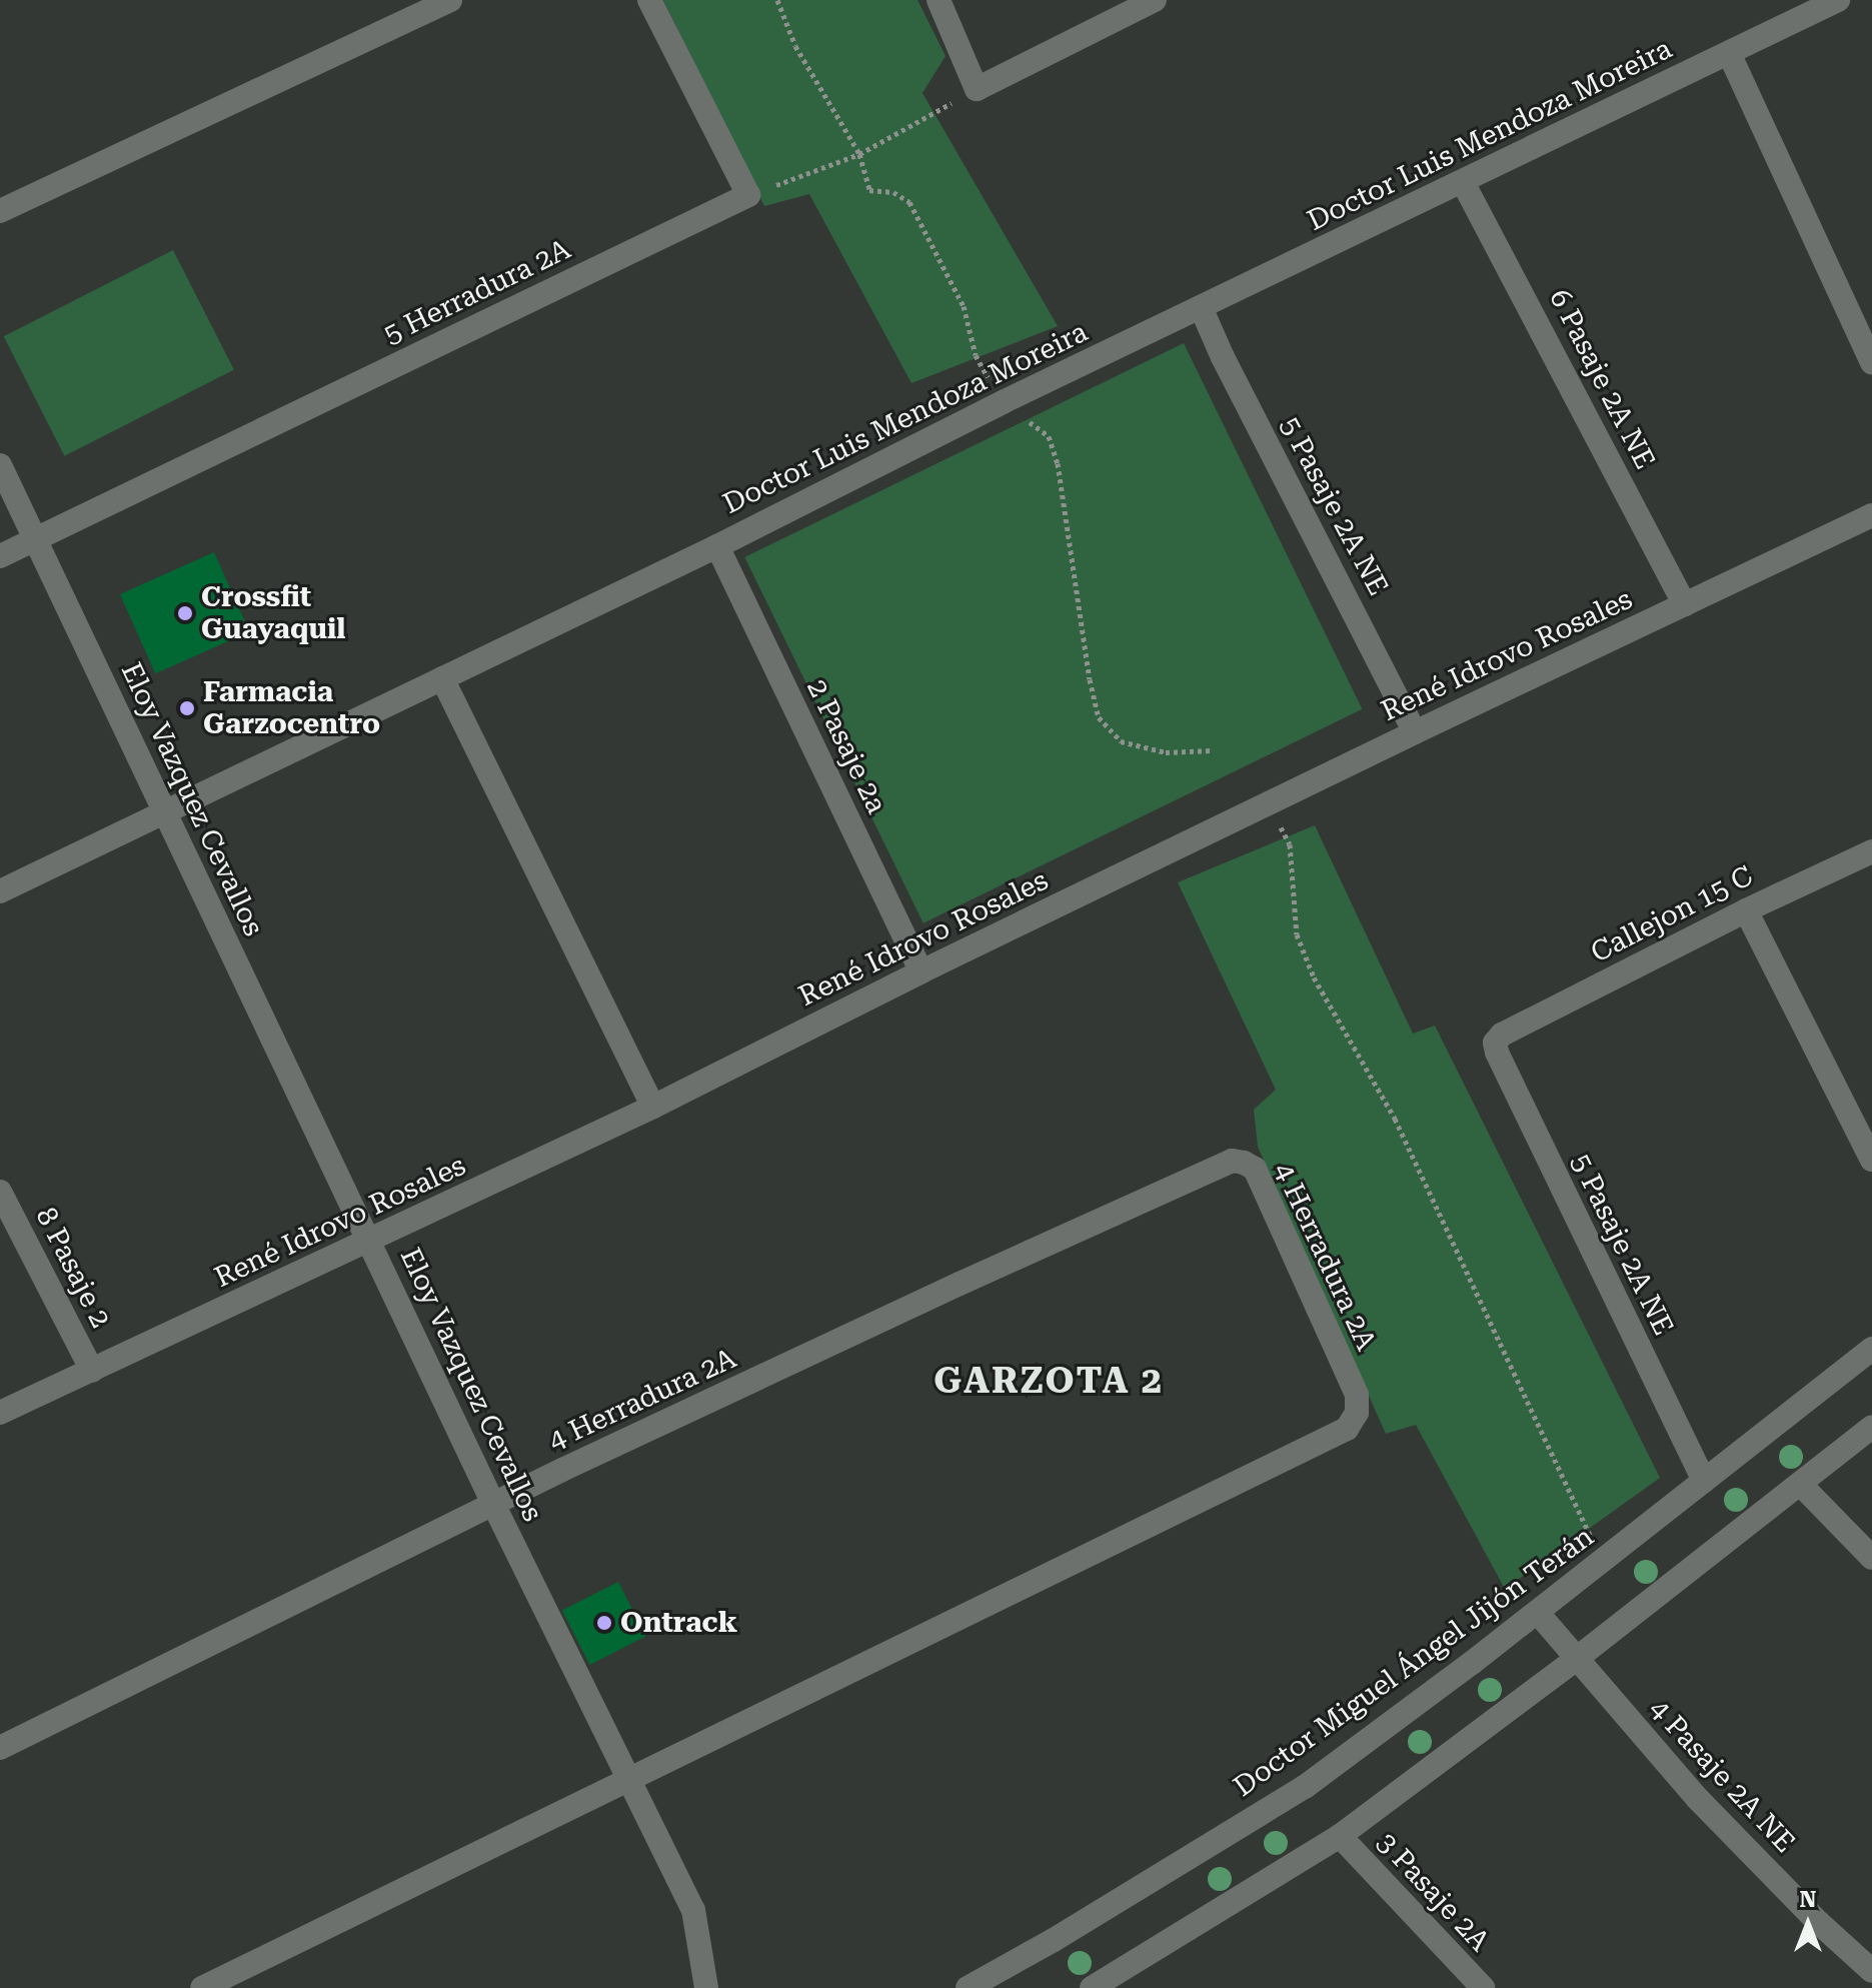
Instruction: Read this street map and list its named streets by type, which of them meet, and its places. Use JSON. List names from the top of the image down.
{
  "streets": {
    "street": [
      "Doctor Luis Mendoza Moreira",
      "5 Herradura 2A",
      "6 Pasaje 2A NE",
      "5 Pasaje 2A NE",
      "René Idrovo Rosales",
      "2 Pasaje 2a",
      "Eloy Vazquez Cevallos",
      "Callejon 15 C",
      "4 Herradura 2A",
      "8 Pasaje 2",
      "Doctor Miguel Ángel Jijón Terán",
      "4 Pasaje 2A NE",
      "3 Pasaje 2A"
    ]
  },
  "crossings": [
    ["Doctor Luis Mendoza Moreira", "6 Pasaje 2A NE"],
    ["Doctor Luis Mendoza Moreira", "5 Pasaje 2A NE"],
    ["Doctor Luis Mendoza Moreira", "2 Pasaje 2a"],
    ["Doctor Luis Mendoza Moreira", "Eloy Vazquez Cevallos"],
    ["5 Herradura 2A", "Eloy Vazquez Cevallos"],
    ["6 Pasaje 2A NE", "René Idrovo Rosales"],
    ["5 Pasaje 2A NE", "René Idrovo Rosales"],
    ["5 Pasaje 2A NE", "Callejon 15 C"],
    ["5 Pasaje 2A NE", "Doctor Miguel Ángel Jijón Terán"],
    ["René Idrovo Rosales", "2 Pasaje 2a"],
    ["René Idrovo Rosales", "Eloy Vazquez Cevallos"],
    ["René Idrovo Rosales", "8 Pasaje 2"],
    ["Eloy Vazquez Cevallos", "4 Herradura 2A"],
    ["Doctor Miguel Ángel Jijón Terán", "4 Pasaje 2A NE"]
  ],
  "districts": ["GARZOTA 2"],
  "places": ["Crossfit Guayaquil", "Farmacia Garzocentro", "Ontrack"],
  "north": "top"
}
